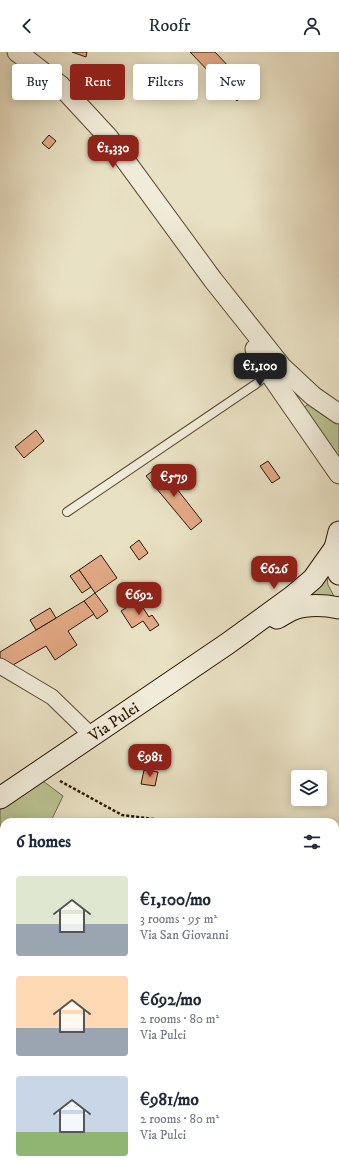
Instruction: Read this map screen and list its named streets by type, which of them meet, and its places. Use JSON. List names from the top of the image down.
{
  "streets": {
    "main road": ["Via Pulei"]
  },
  "page": {
    "header": "Roofr",
    "chip": [
      "Buy",
      "Rent",
      "Filters",
      "New"
    ],
    "price": [
      "€1,330",
      "€1,100",
      "€579",
      "€626",
      "€692",
      "€981"
    ],
    "heading": "6 homes",
    "list": [
      {
        "name": "€1,100/mo",
        "note": "3 rooms · 95 m² · Via San Giovanni"
      },
      {
        "name": "€692/mo",
        "note": "2 rooms · 80 m² · Via Pulei"
      },
      {
        "name": "€981/mo",
        "note": "2 rooms · 80 m² · Via Pulei"
      }
    ]
  }
}
